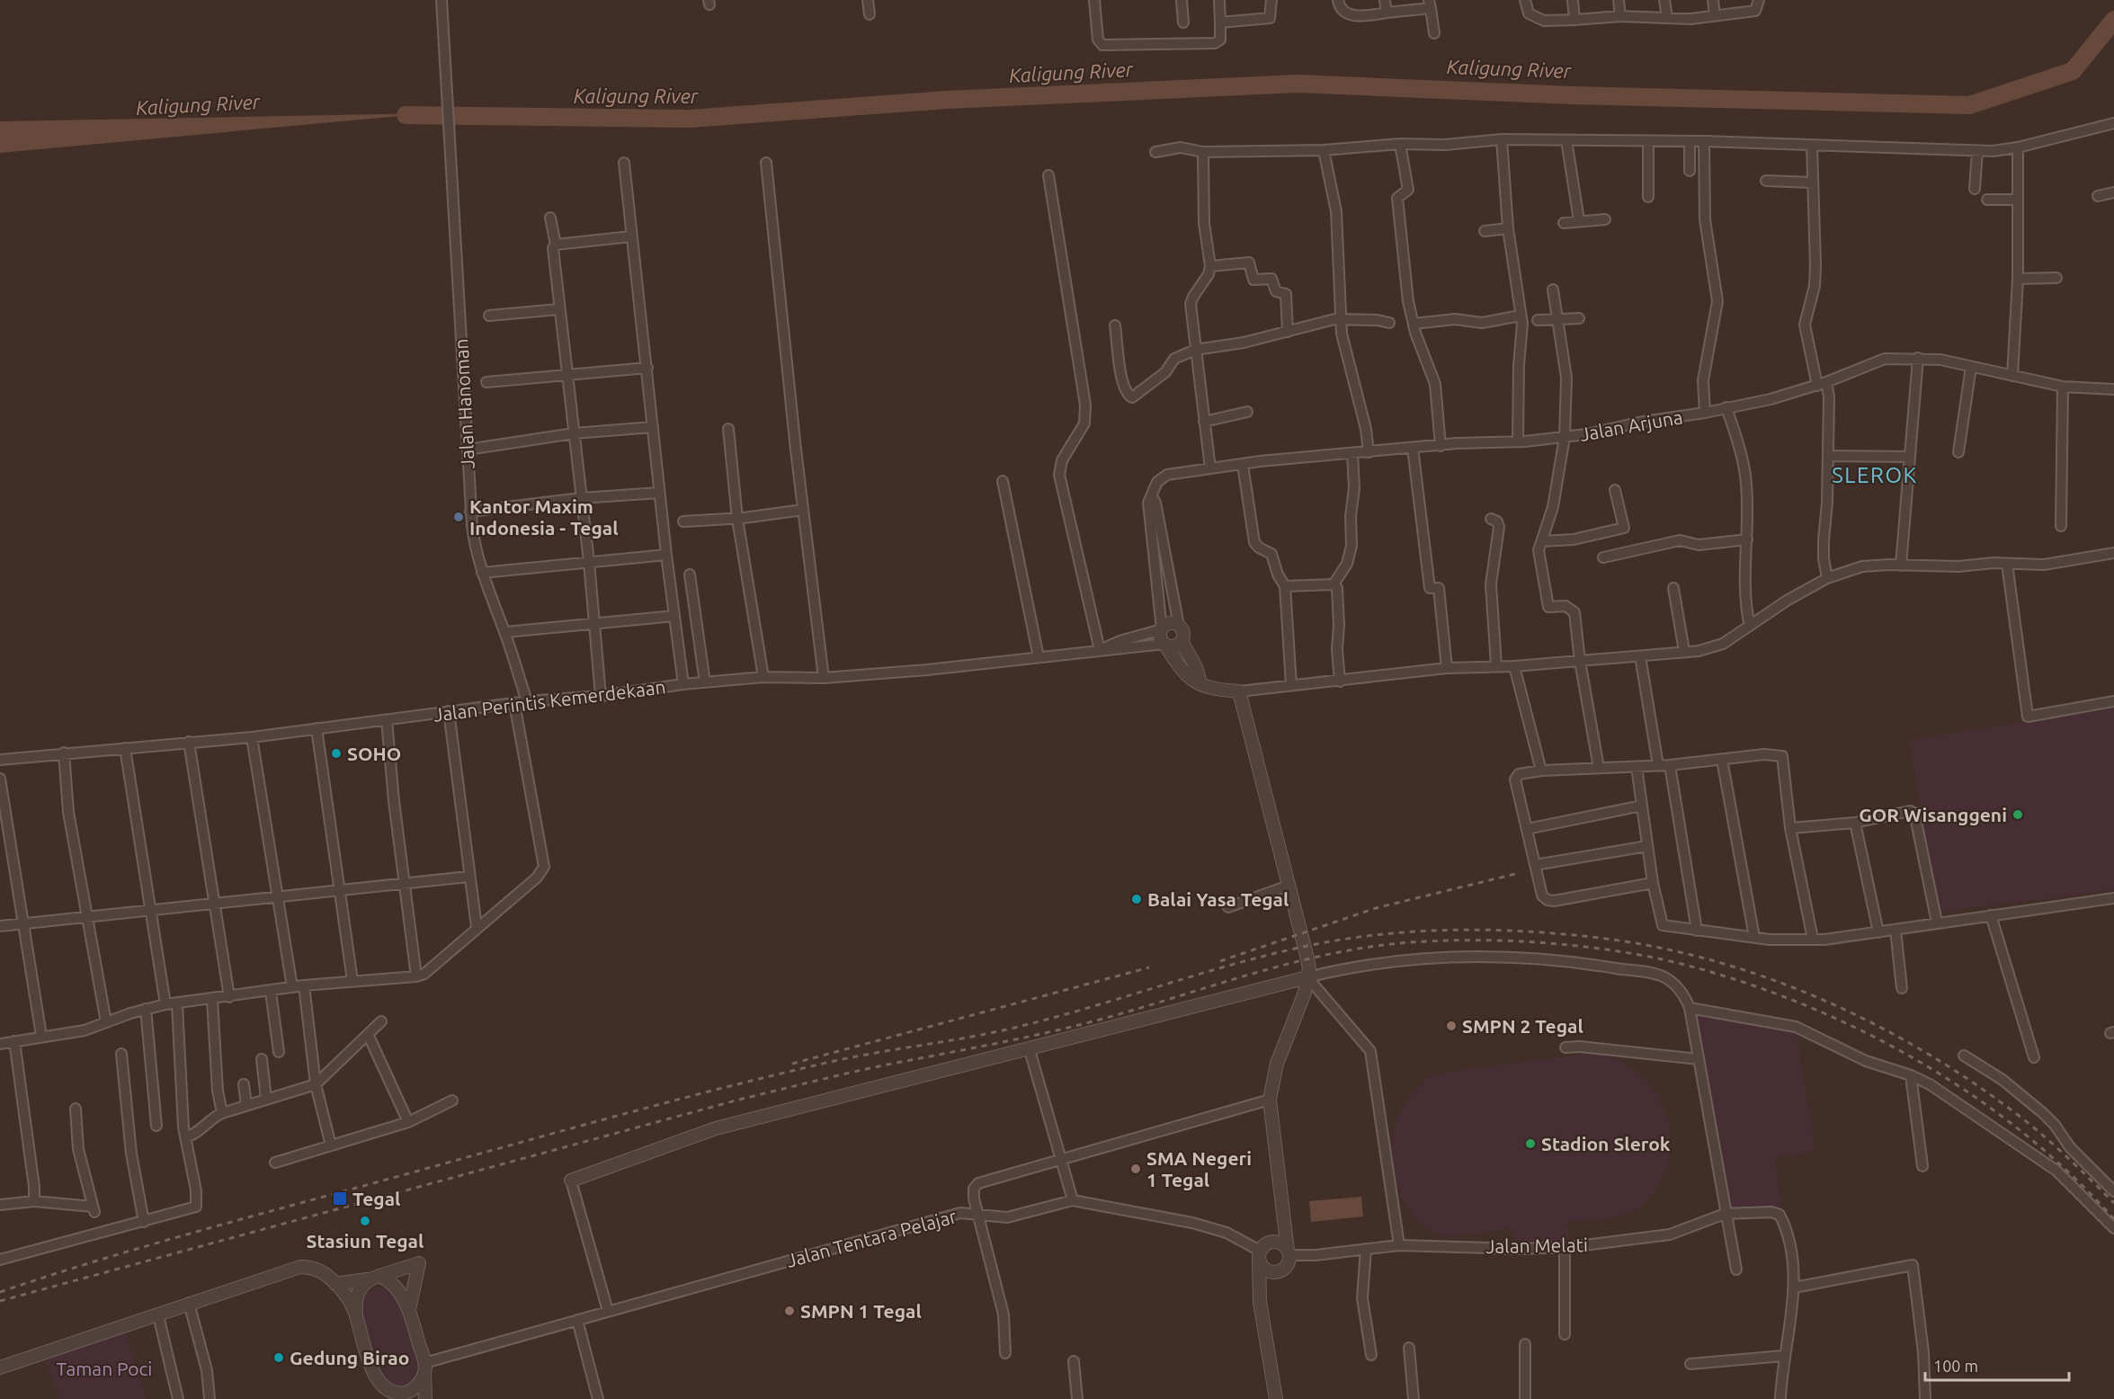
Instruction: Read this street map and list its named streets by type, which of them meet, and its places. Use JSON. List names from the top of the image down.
{
  "streets": {
    "street": [
      "Jalan Hanoman",
      "Jalan Arjuna",
      "Jalan Perintis Kemerdekaan",
      "Jalan Tentara Pelajar",
      "Jalan Melati"
    ]
  },
  "crossings": [
    ["Jalan Hanoman", "Jalan Perintis Kemerdekaan"],
    ["Jalan Tentara Pelajar", "Jalan Melati"]
  ],
  "districts": ["SLEROK"],
  "water": ["Kaligung River"],
  "parks": ["Taman Poci"],
  "places": {
    "other": [
      "Kantor Maxim Indonesia - Tegal",
      "SOHO",
      "GOR Wisanggeni",
      "Balai Yasa Tegal",
      "SMPN 2 Tegal",
      "Stadion Slerok",
      "SMA Negeri 1 Tegal",
      "Stasiun Tegal",
      "SMPN 1 Tegal",
      "Gedung Birao"
    ],
    "transit": ["Tegal"]
  },
  "scale_bar": "100 m"
}
